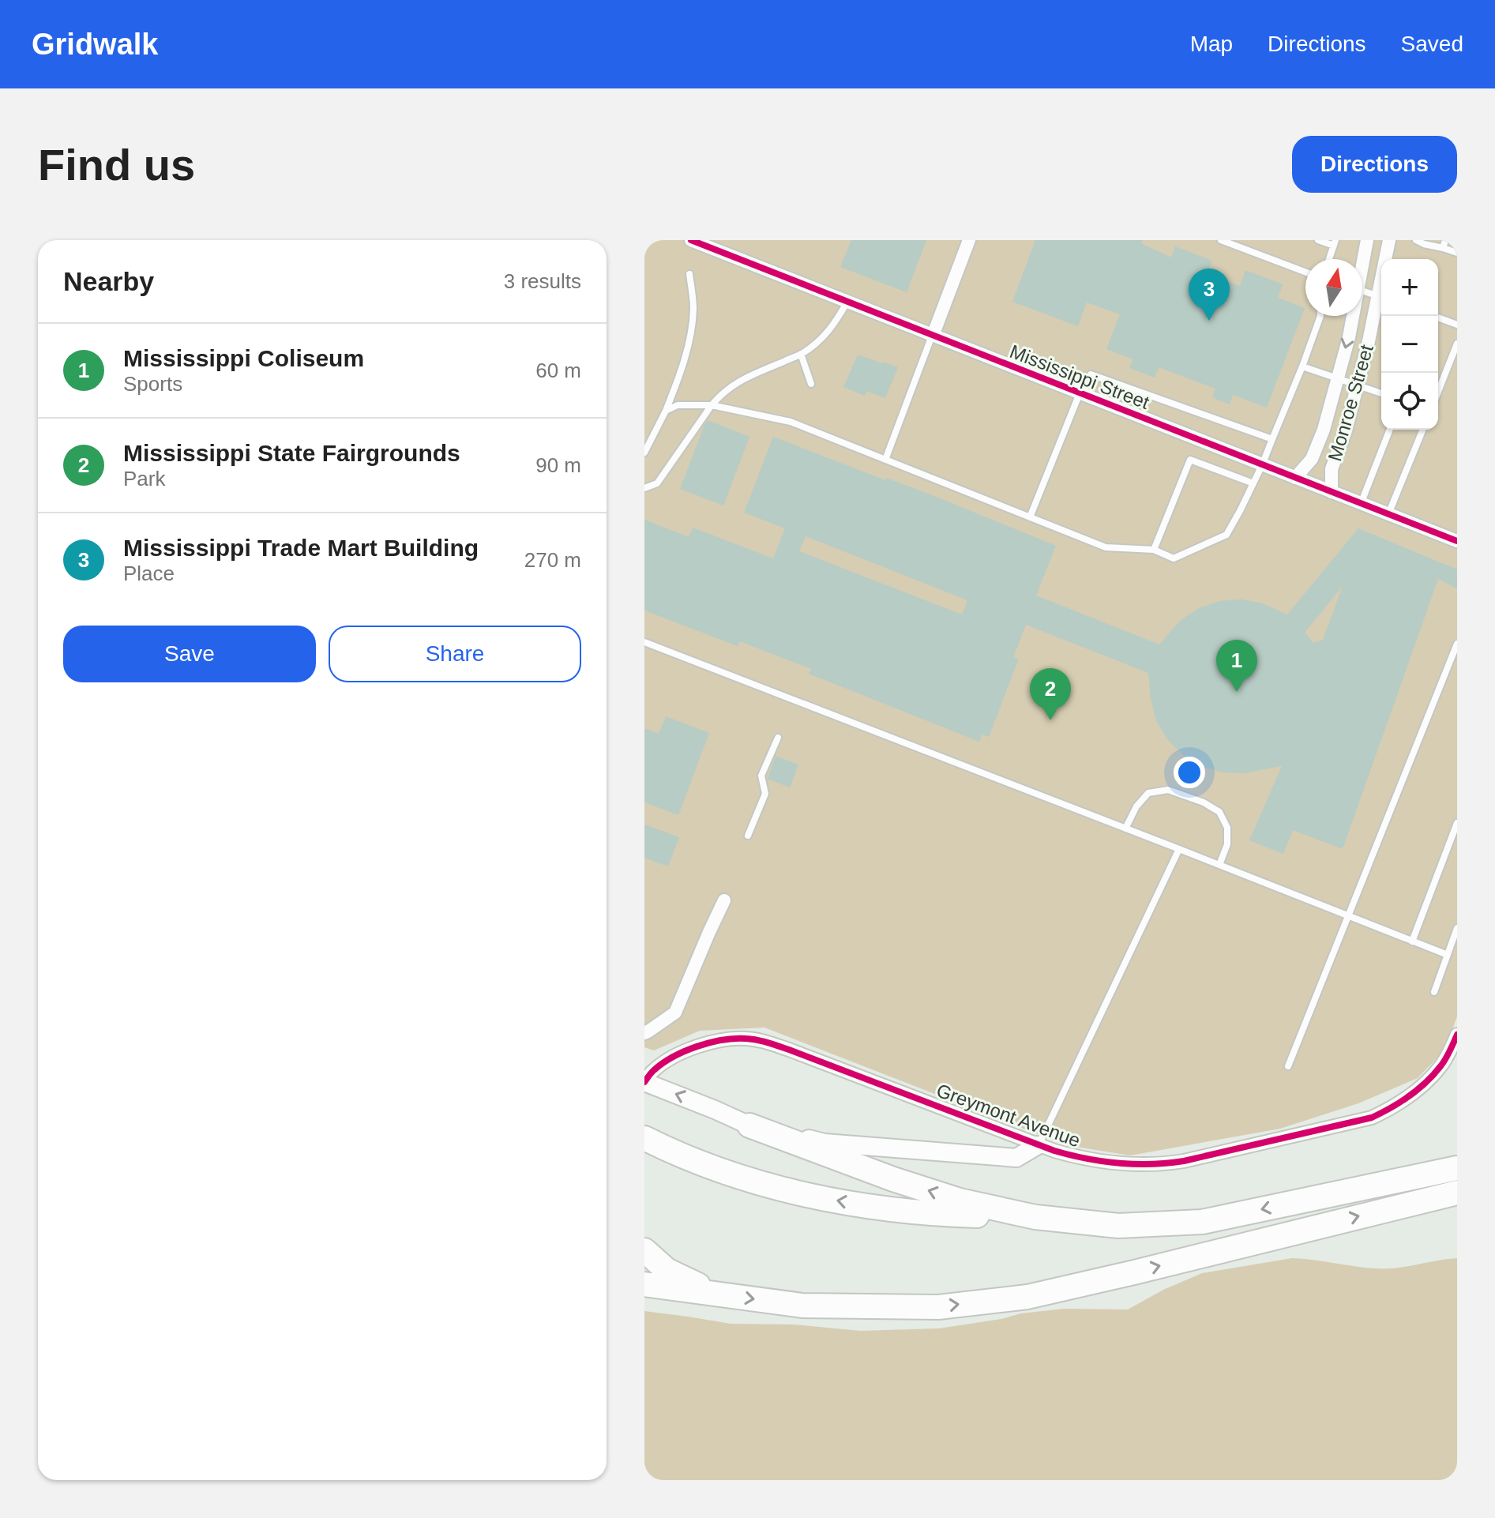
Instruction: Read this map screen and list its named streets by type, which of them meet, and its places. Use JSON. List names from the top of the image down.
{
  "streets": {
    "street": ["Mississippi Street", "Monroe Street", "Greymont Avenue"]
  },
  "crossings": [
    ["Mississippi Street", "Monroe Street"]
  ],
  "north": "top",
  "page": {
    "header": "Gridwalk",
    "nav": ["Map", "Directions", "Saved"],
    "buttons": [
      "Directions",
      ["Save", "Share"]
    ],
    "title": "Find us",
    "heading": ["Nearby", "3 results"],
    "map_buttons": ["+", "−"],
    "pins": ["3", "1", "2"],
    "list": [
      {
        "mark": "1",
        "name": "Mississippi Coliseum",
        "note": "Sports",
        "value": "60 m"
      },
      {
        "mark": "2",
        "name": "Mississippi State Fairgrounds",
        "note": "Park",
        "value": "90 m"
      },
      {
        "mark": "3",
        "name": "Mississippi Trade Mart Building",
        "note": "Place",
        "value": "270 m"
      }
    ]
  }
}
